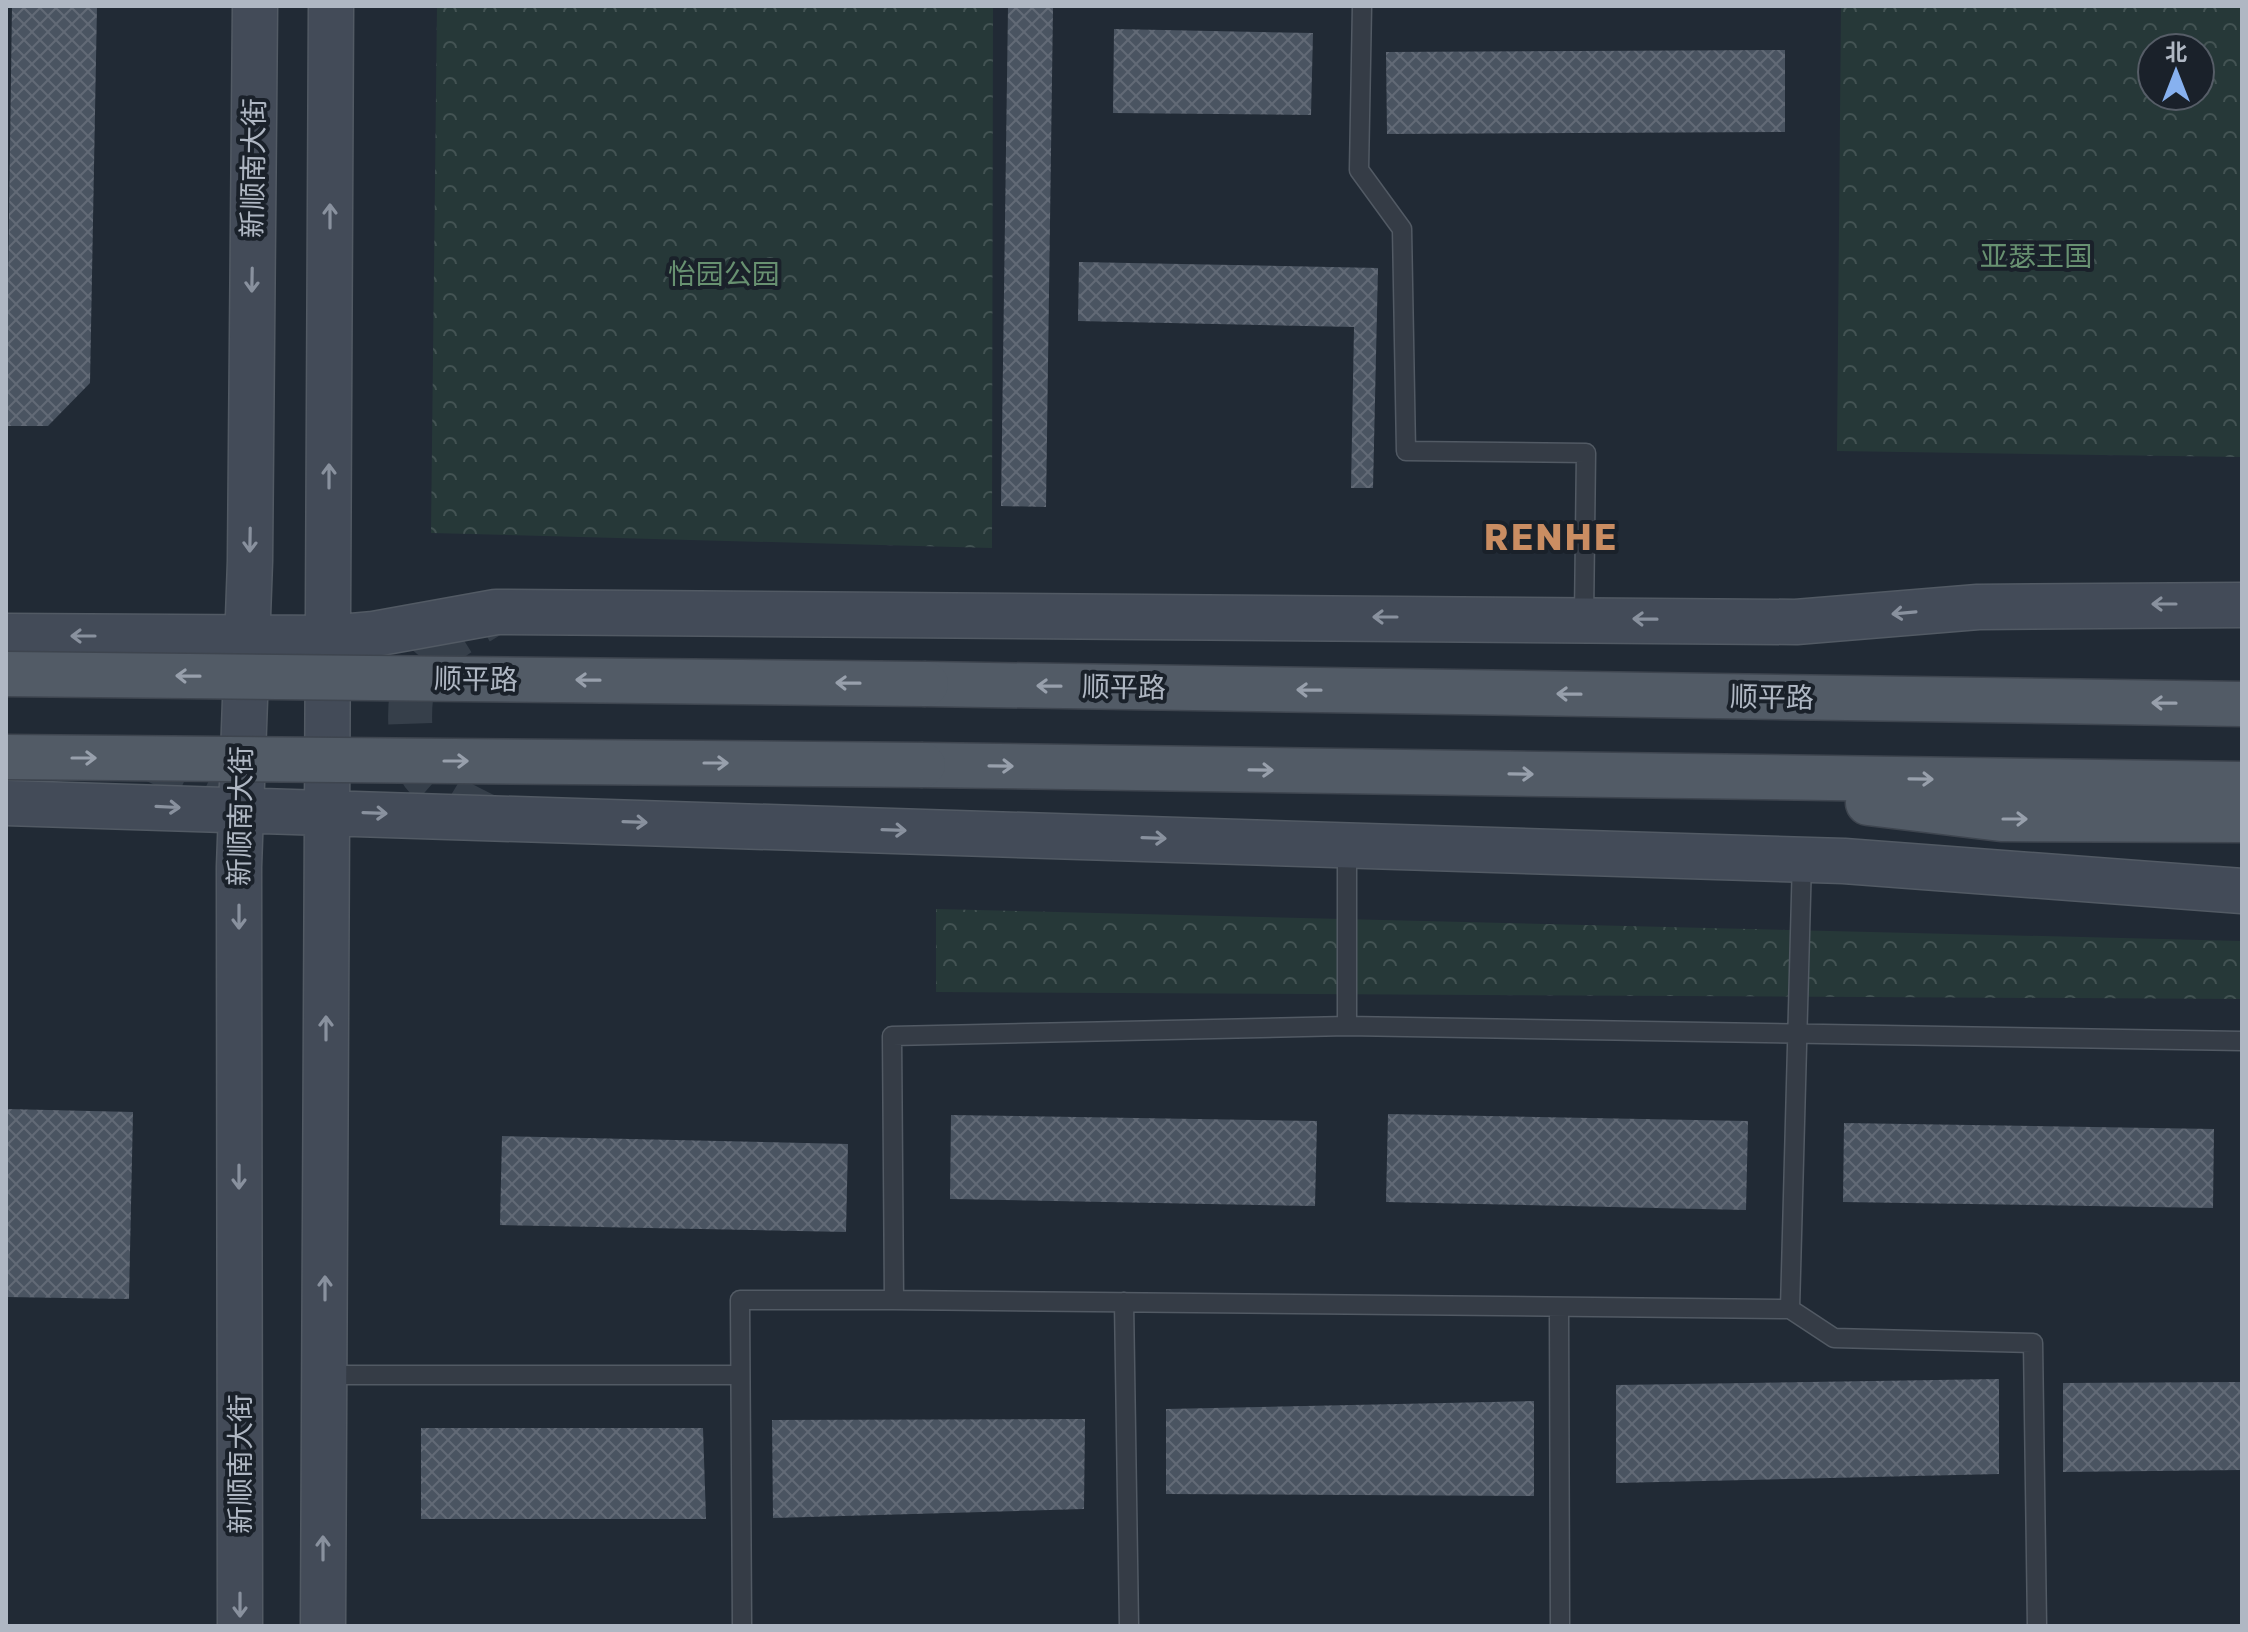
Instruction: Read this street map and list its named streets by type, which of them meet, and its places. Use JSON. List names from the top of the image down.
{
  "streets": {
    "main road": ["顺平路"],
    "street": ["新顺南大街"]
  },
  "districts": ["RENHE"],
  "parks": ["亚瑟王国", "怡园公园"],
  "north": "top"
}
